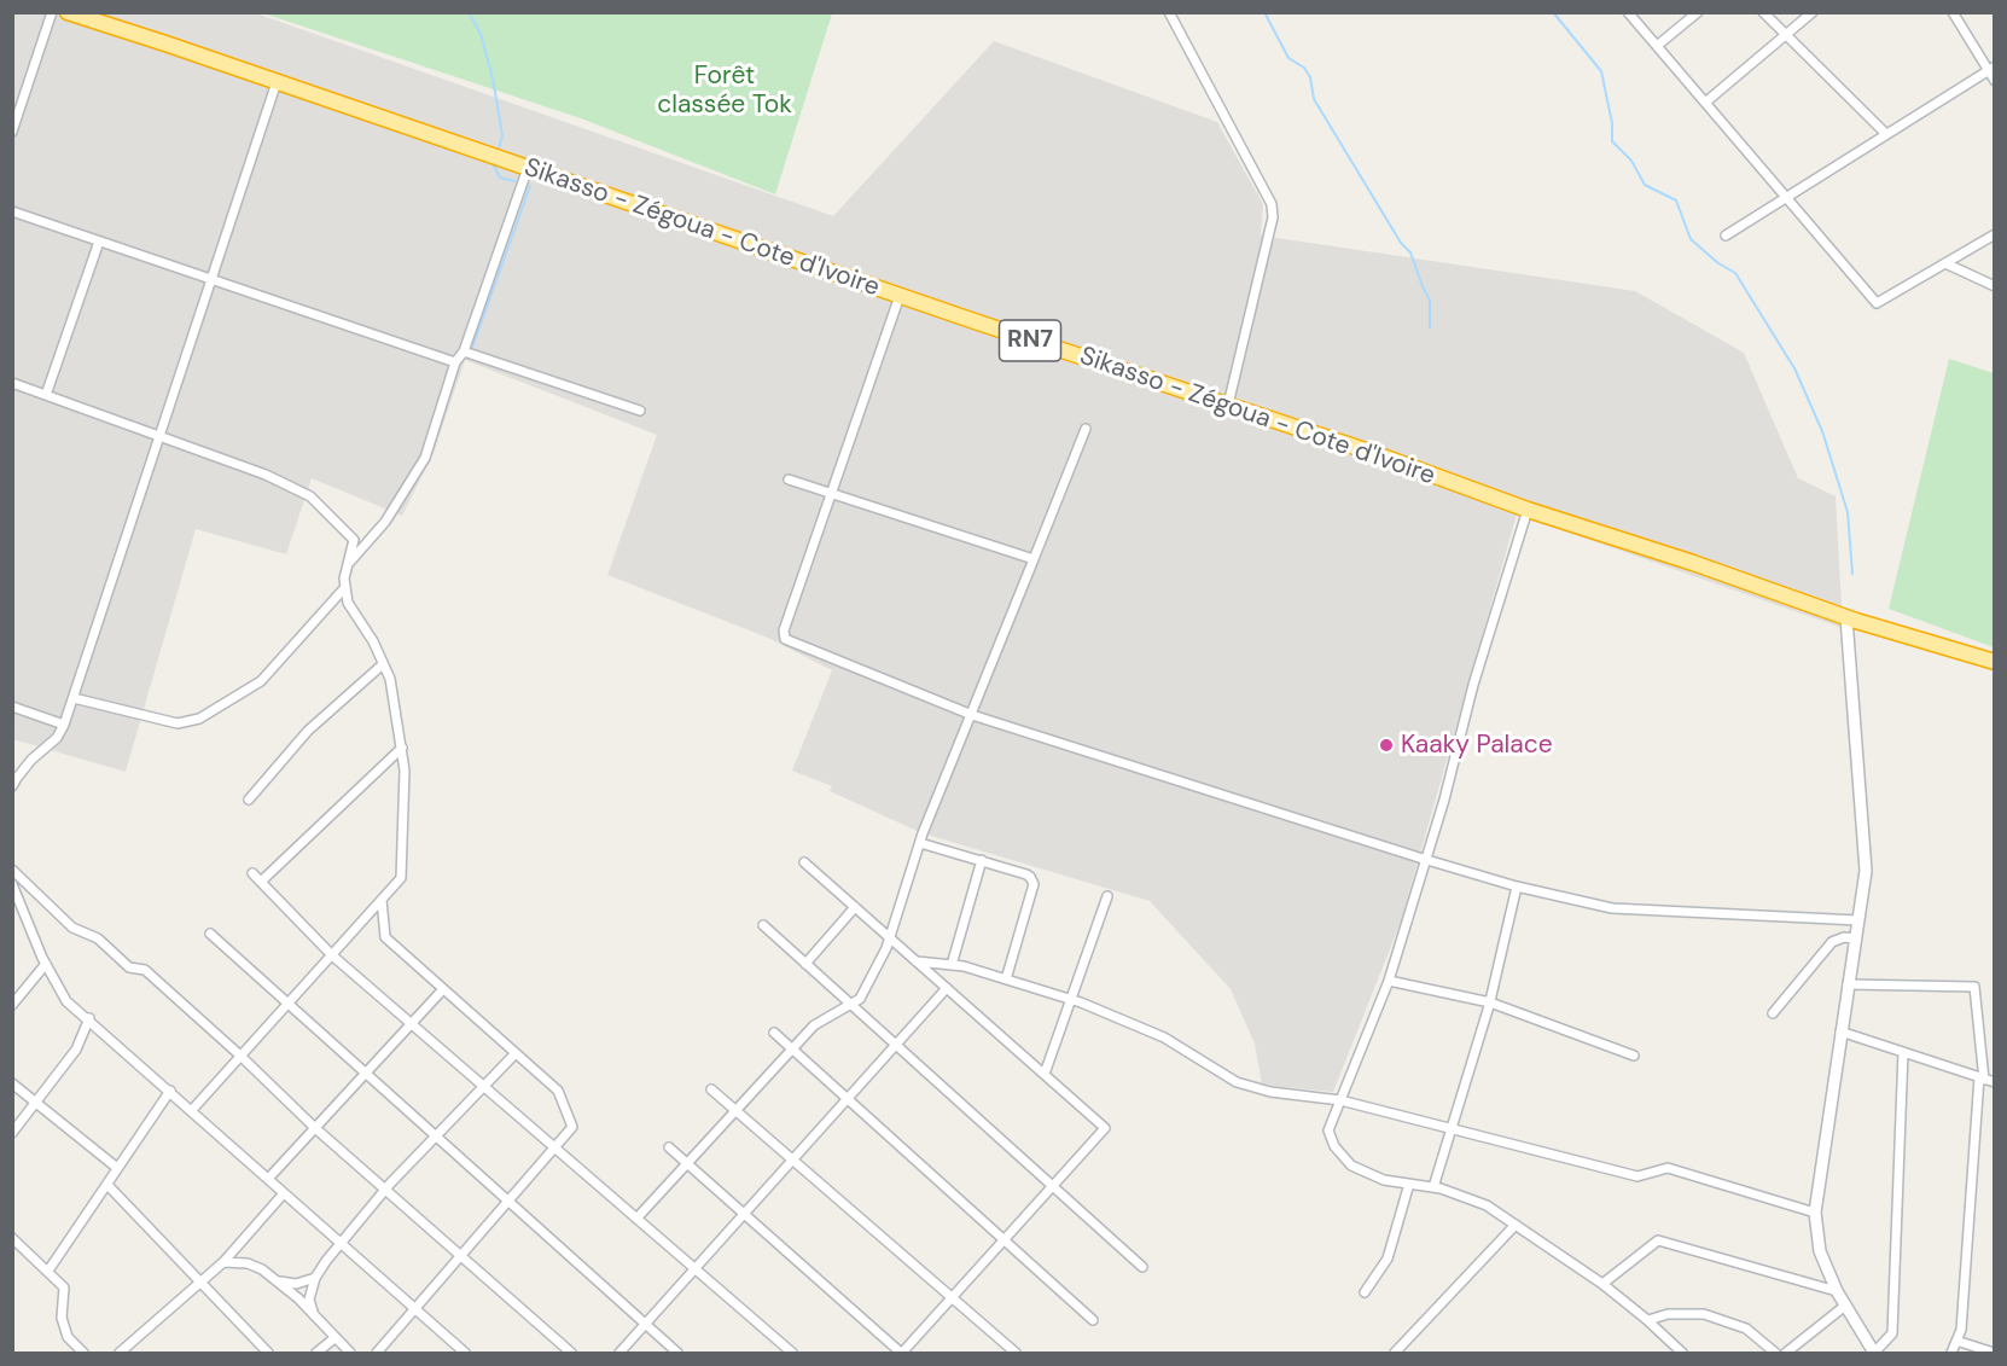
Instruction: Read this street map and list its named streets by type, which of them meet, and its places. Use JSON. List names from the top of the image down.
{
  "streets": {
    "highway": ["Sikasso - Zégoua - Cote d'Ivoire", "RN7"]
  },
  "parks": ["Forêt classée Tok"],
  "places": ["Kaaky Palace"]
}
